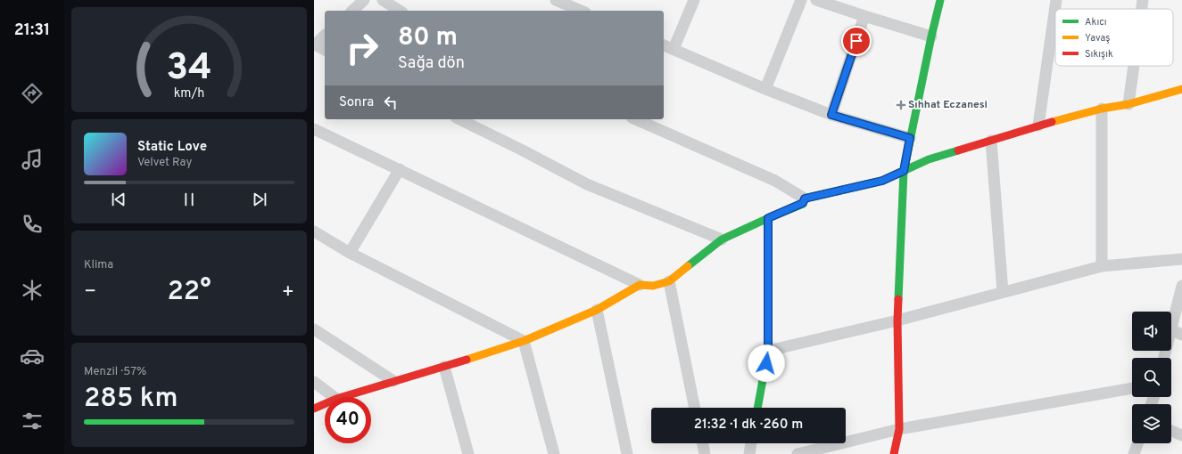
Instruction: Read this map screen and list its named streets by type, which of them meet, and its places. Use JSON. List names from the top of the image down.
{
  "places": {
    "health": ["Sıhhat Eczanesi"]
  },
  "legend": ["Akıcı", "Yavaş", "Sıkışık"],
  "page": {
    "tabs": "21:31",
    "turn": ["80 m", "Sağa dön"],
    "then": "Sonra",
    "song": ["Static Love", "Velvet Ray"],
    "tile": [
      "Klima",
      ["Menzil · 57%", "285 km"]
    ],
    "heat": ["−", "22°", "+"],
    "limit": "40",
    "trip": "21:32 · 1 dk · 260 m",
    "gauge": ["34", "km/h"]
  }
}
